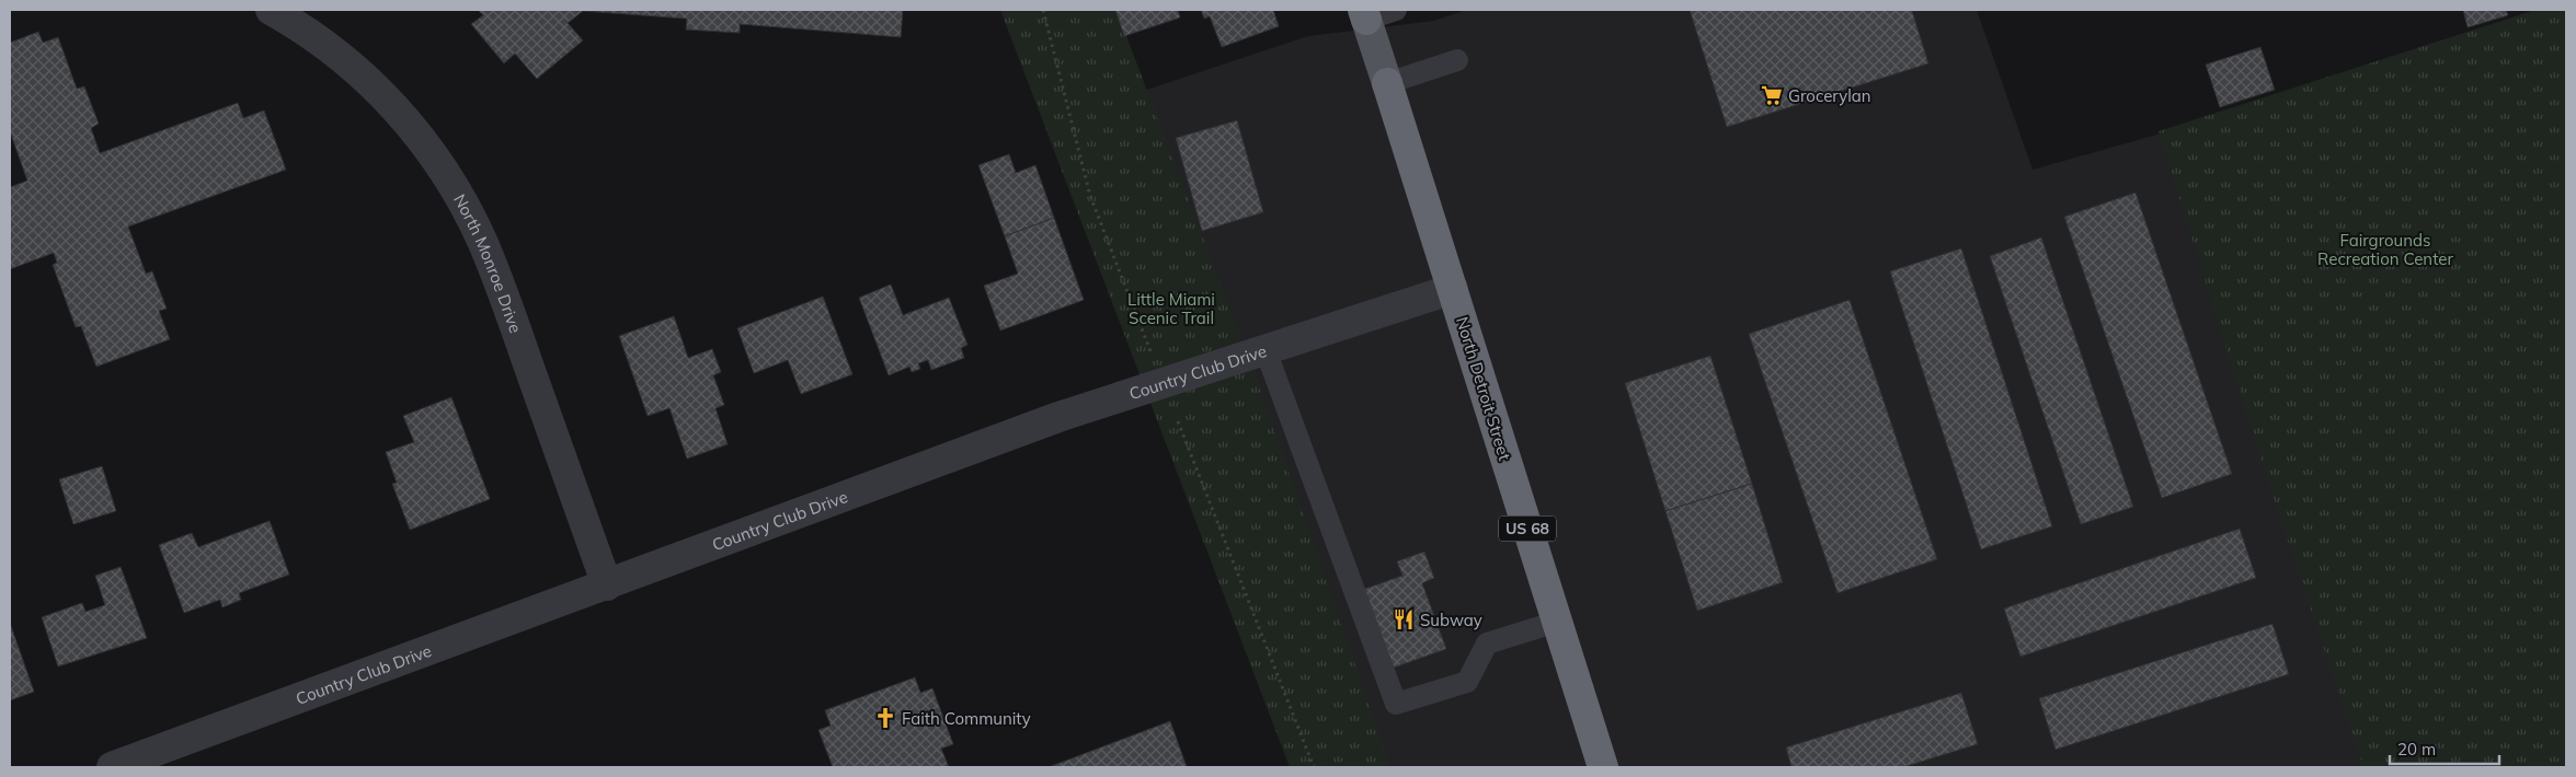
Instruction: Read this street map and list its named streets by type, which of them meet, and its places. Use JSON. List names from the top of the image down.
{
  "streets": {
    "highway": ["North Detroit Street", "US 68"],
    "street": ["North Monroe Drive", "Country Club Drive"]
  },
  "crossings": [
    ["North Monroe Drive", "Country Club Drive"],
    ["Country Club Drive", "North Detroit Street"]
  ],
  "parks": ["Fairgrounds Recreation Center", "Little Miami Scenic Trail"],
  "places": {
    "supermarket": ["Grocerylan"],
    "restaurant": ["Subway"],
    "church": ["Faith Community"]
  },
  "scale_bar": "20 m"
}
